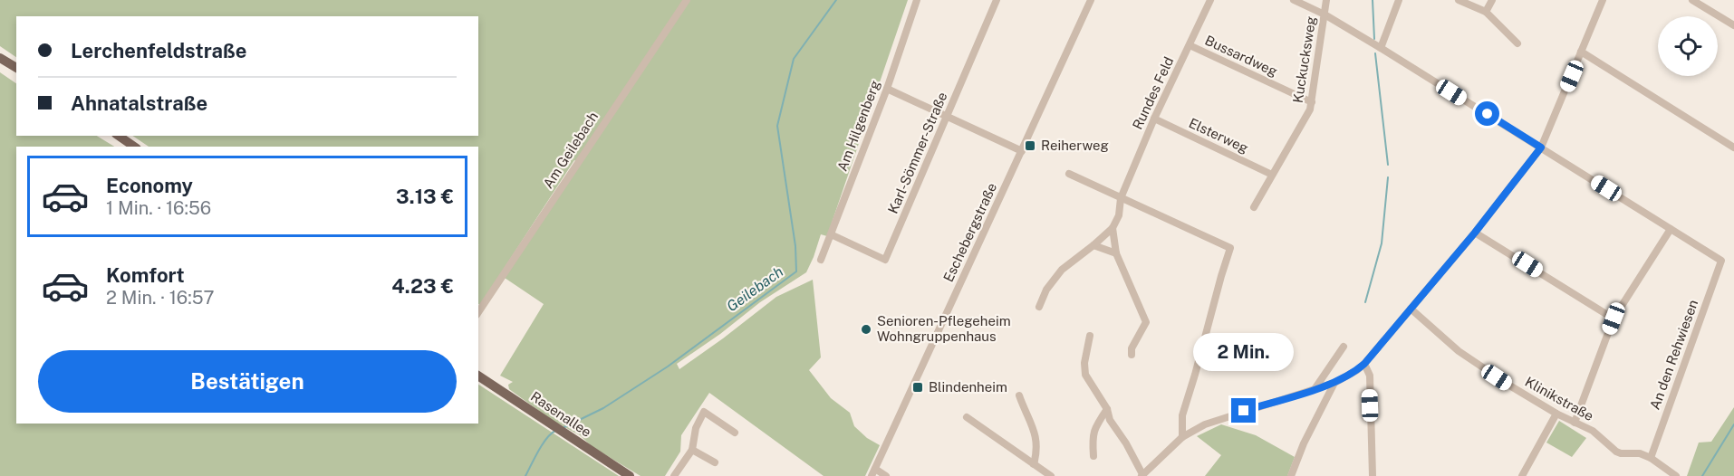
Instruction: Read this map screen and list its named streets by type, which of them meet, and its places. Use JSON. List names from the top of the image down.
{
  "streets": {
    "main road": ["Rasenallee"],
    "street": [
      "Bussardweg",
      "Kuckucksweg",
      "Rundes Feld",
      "Am Hilgenberg",
      "Elsterweg",
      "Am Geilebach",
      "Karl-Sömmer-Straße",
      "Eschebergstraße",
      "An den Rehwiesen",
      "Klinikstraße"
    ]
  },
  "crossings": [
    ["Bussardweg", "Kuckucksweg"],
    ["Bussardweg", "Rundes Feld"],
    ["Kuckucksweg", "Elsterweg"],
    ["Rundes Feld", "Elsterweg"],
    ["Am Hilgenberg", "Karl-Sömmer-Straße"],
    ["An den Rehwiesen", "Klinikstraße"]
  ],
  "water": ["Geilebach"],
  "places": {
    "transit": ["Reiherweg", "Blindenheim"],
    "other": ["Senioren-Pflegeheim Wohngruppenhaus"]
  },
  "page": {
    "banner": ["Lerchenfeldstraße", "Ahnatalstraße"],
    "list": [
      {
        "name": "Economy",
        "note": "1 Min. · 16:56",
        "value": "3.13 €"
      },
      {
        "name": "Komfort",
        "note": "2 Min. · 16:57",
        "value": "4.23 €"
      }
    ],
    "bubble": "2 Min.",
    "buttons": "Bestätigen"
  }
}
